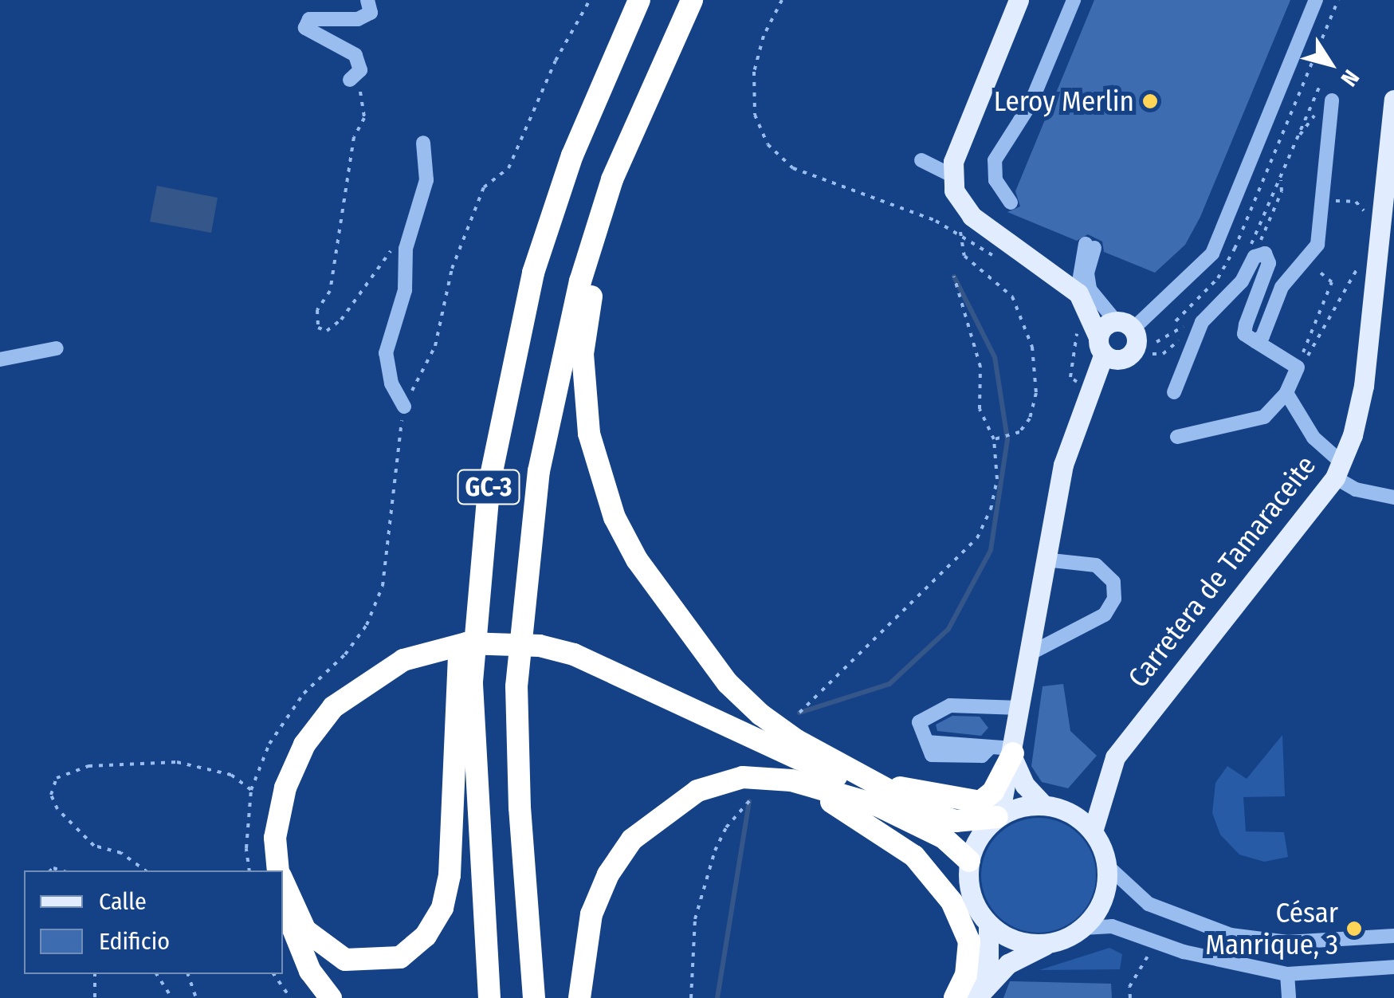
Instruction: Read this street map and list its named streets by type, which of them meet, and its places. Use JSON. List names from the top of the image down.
{
  "streets": {
    "highway": ["GC-3"],
    "main road": ["Carretera de Tamaraceite"]
  },
  "places": ["Leroy Merlin", "César Manrique, 3"],
  "legend": ["Calle", "Edificio"],
  "north": "bottom right"
}
